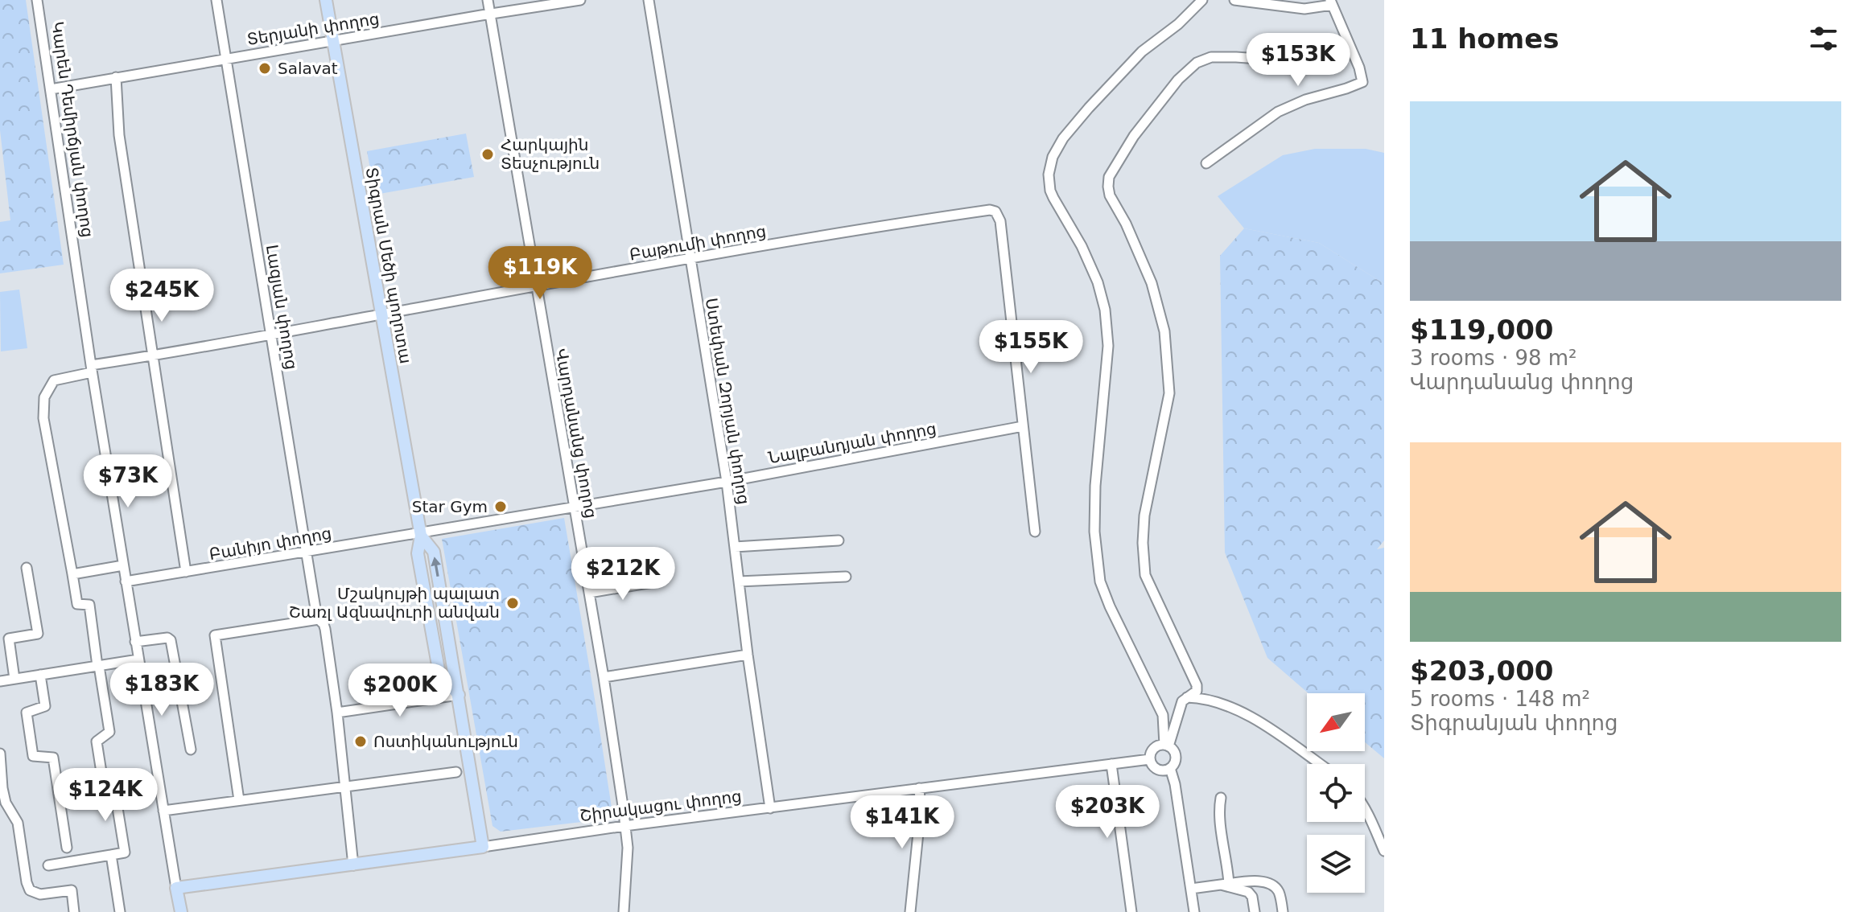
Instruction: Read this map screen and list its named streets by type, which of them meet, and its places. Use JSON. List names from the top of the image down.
{
  "streets": {
    "main road": ["Կարեն Դեմիրճյան փողոց", "Տիգրան Մեծի պողոտա", "Շիրակացու փողոց"],
    "street": [
      "Տերյանի փողոց",
      "Բաթումի փողոց",
      "Լազյան փողոց",
      "Ստեփան Զորյան փողոց",
      "Վարդանանց փողոց",
      "Նալբանդյան փողոց",
      "Բանիյո փողոց"
    ]
  },
  "crossings": [
    ["Տերյանի փողոց", "Կարեն Դեմիրճյան փողոց"],
    ["Տերյանի փողոց", "Տիգրան Մեծի պողոտա"],
    ["Տերյանի փողոց", "Լազյան փողոց"],
    ["Տերյանի փողոց", "Վարդանանց փողոց"],
    ["Կարեն Դեմիրճյան փողոց", "Բաթումի փողոց"],
    ["Կարեն Դեմիրճյան փողոց", "Բանիյո փողոց"],
    ["Կարեն Դեմիրճյան փողոց", "Շիրակացու փողոց"],
    ["Բաթումի փողոց", "Տիգրան Մեծի պողոտա"],
    ["Բաթումի փողոց", "Լազյան փողոց"],
    ["Բաթումի փողոց", "Ստեփան Զորյան փողոց"],
    ["Բաթումի փողոց", "Վարդանանց փողոց"],
    ["Բաթումի փողոց", "Նալբանդյան փողոց"],
    ["Տիգրան Մեծի պողոտա", "Նալբանդյան փողոց"],
    ["Տիգրան Մեծի պողոտա", "Բանիյո փողոց"],
    ["Լազյան փողոց", "Բանիյո փողոց"],
    ["Լազյան փողոց", "Շիրակացու փողոց"],
    ["Ստեփան Զորյան փողոց", "Նալբանդյան փողոց"],
    ["Ստեփան Զորյան փողոց", "Շիրակացու փողոց"],
    ["Վարդանանց փողոց", "Նալբանդյան փողոց"],
    ["Վարդանանց փողոց", "Շիրակացու փողոց"],
    ["Նալբանդյան փողոց", "Բանիյո փողոց"]
  ],
  "places": [
    "Salavat",
    "Հարկային Տեսչություն",
    "Star Gym",
    "Մշակույթի պալատ Շառլ Ազնավուրի անվան",
    "Ոստիկանություն"
  ],
  "north": "bottom left",
  "page": {
    "heading": "11 homes",
    "price": [
      "$153K",
      "$119K",
      "$245K",
      "$155K",
      "$73K",
      "$212K",
      "$183K",
      "$200K",
      "$124K",
      "$203K",
      "$141K"
    ],
    "list": [
      {
        "name": "$119,000",
        "note": "3 rooms · 98 m² · Վարդանանց փողոց"
      },
      {
        "name": "$203,000",
        "note": "5 rooms · 148 m² · Տիգրանյան փողոց"
      }
    ]
  }
}
